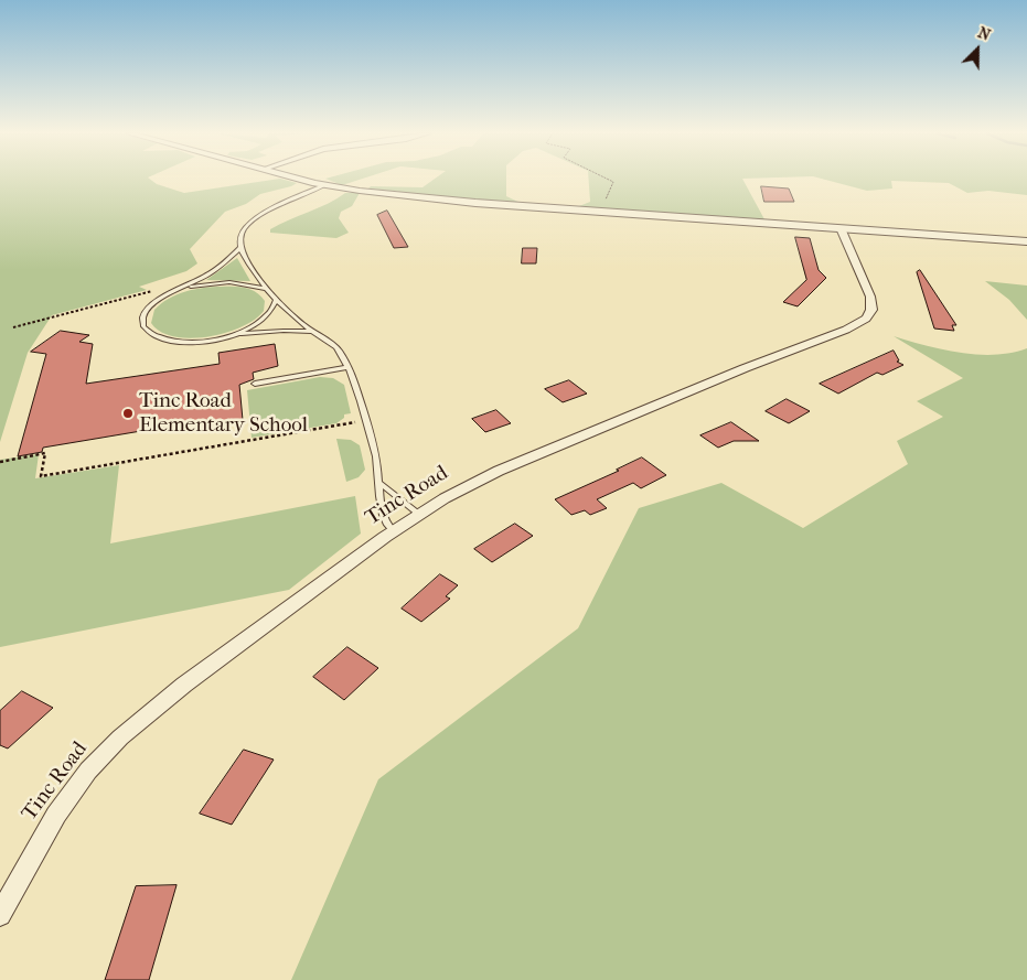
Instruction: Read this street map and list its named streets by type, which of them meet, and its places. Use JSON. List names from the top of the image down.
{
  "streets": {
    "street": ["Tinc Road"]
  },
  "places": ["Tinc Road Elementary School"],
  "north": "top right"
}
